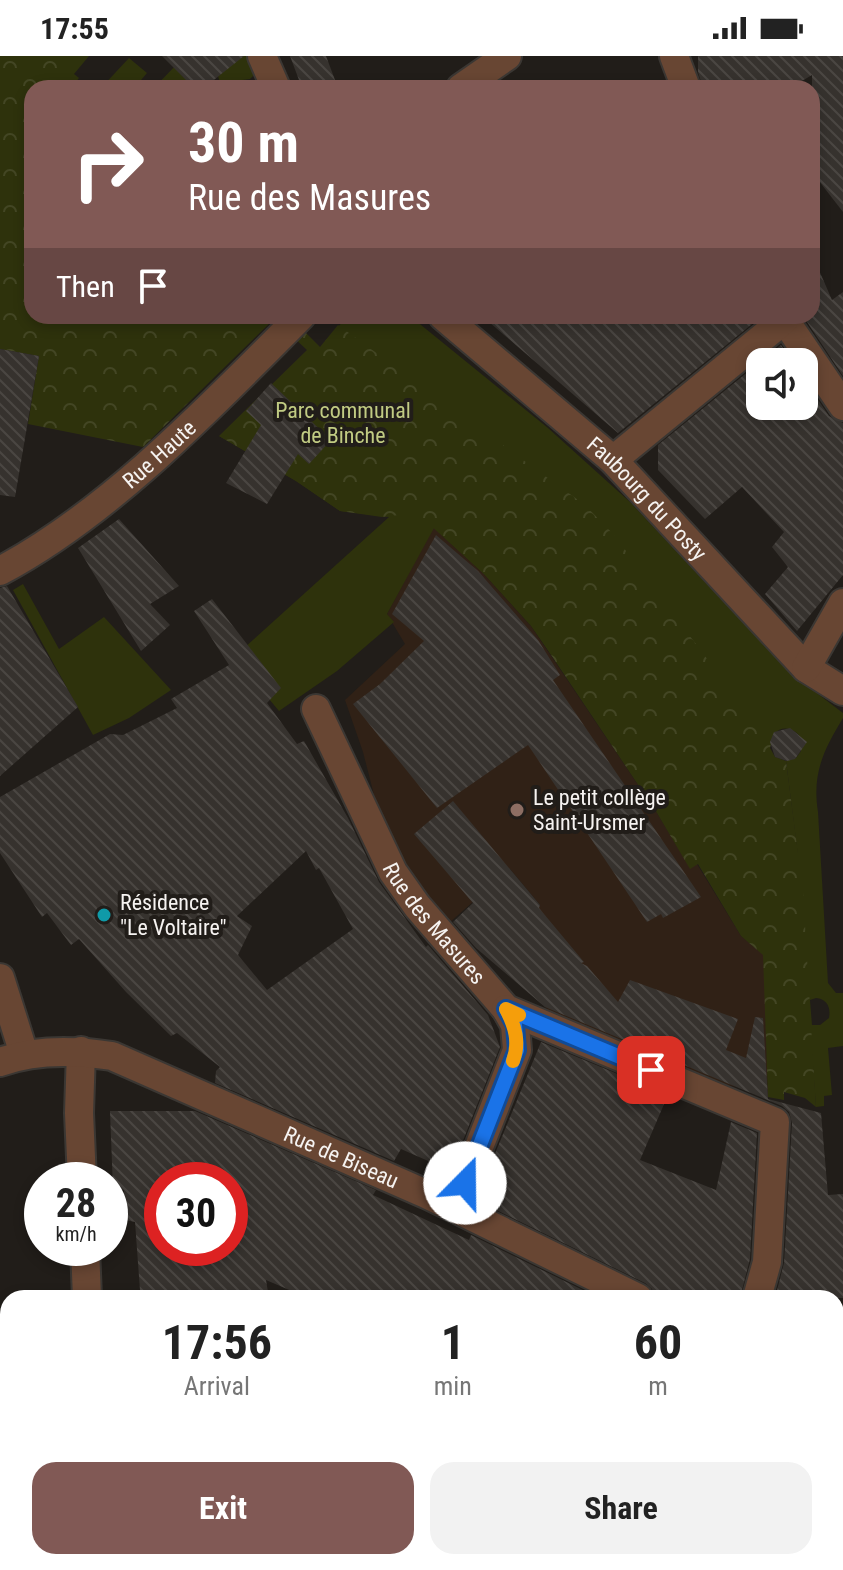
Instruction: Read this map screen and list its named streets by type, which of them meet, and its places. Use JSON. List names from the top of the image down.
{
  "streets": {
    "street": [
      "Rue Haute",
      "Faubourg du Posty",
      "Rue des Masures",
      "Rue de Biseau"
    ]
  },
  "parks": ["Parc communal de Binche"],
  "places": ["Le petit collège Saint-Ursmer", "Résidence \"Le Voltaire\""],
  "page": {
    "status": "17:55",
    "turn": ["30 m", "Rue des Masures"],
    "then": "Then",
    "speed": "28 km/h",
    "limit": "30",
    "eta": [
      "17:56",
      "Arrival",
      "1",
      "min",
      "60",
      "m"
    ],
    "buttons": ["Exit", "Share"]
  }
}
